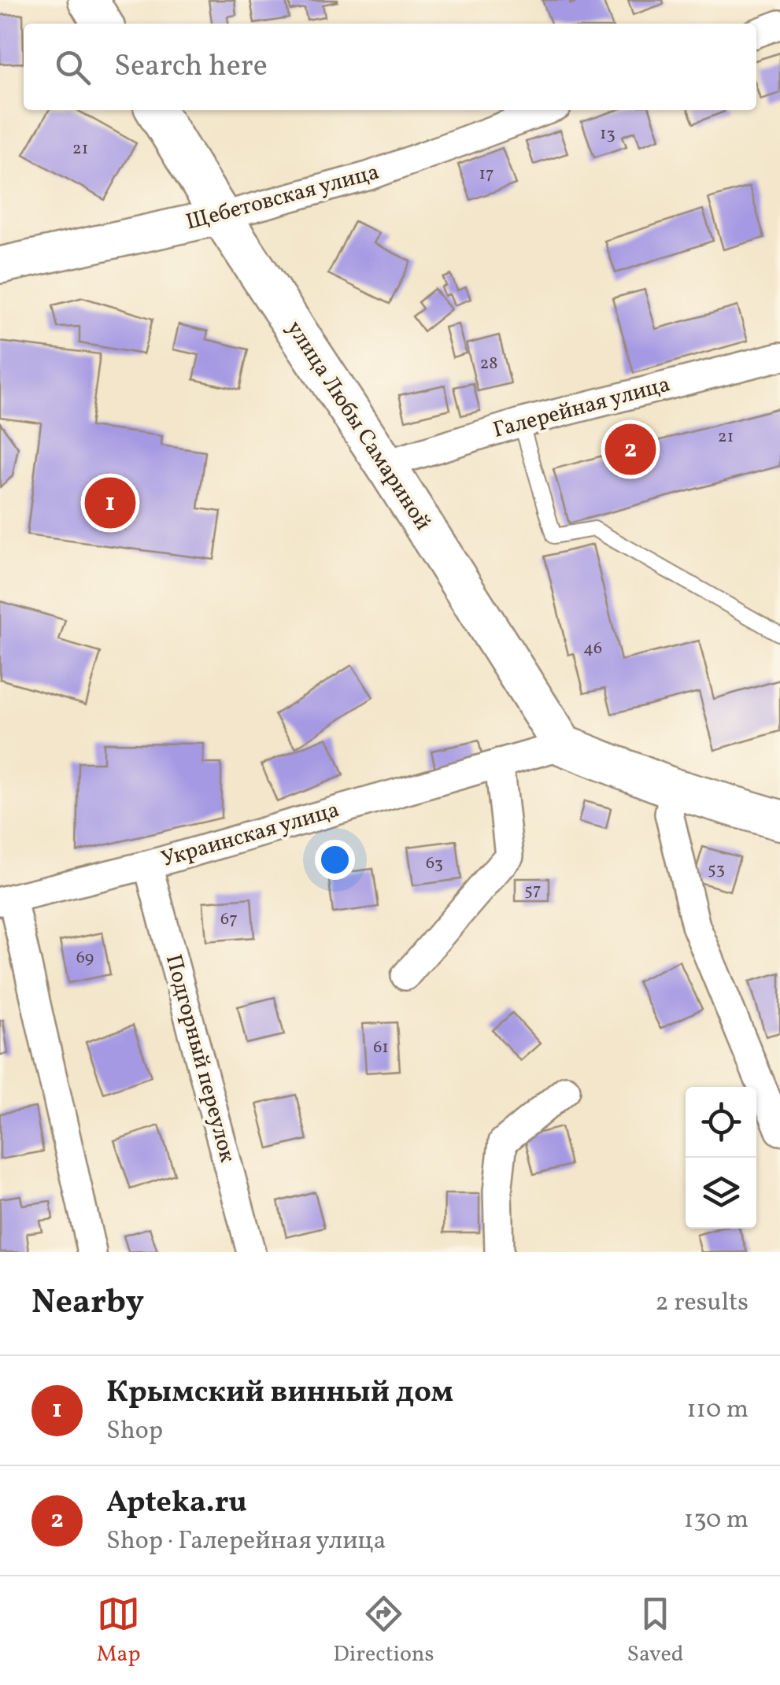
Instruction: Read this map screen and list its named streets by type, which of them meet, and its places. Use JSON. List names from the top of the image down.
{
  "streets": {
    "main road": ["улица Любы Самариной"],
    "street": [
      "Щебетовская улица",
      "Галерейная улица",
      "Украинская улица",
      "Подгорный переулок"
    ]
  },
  "crossings": [
    ["Щебетовская улица", "улица Любы Самариной"],
    ["Галерейная улица", "улица Любы Самариной"],
    ["улица Любы Самариной", "Украинская улица"],
    ["Украинская улица", "Подгорный переулок"]
  ],
  "house_numbers": [
    "13",
    "21",
    "17",
    "28",
    "21",
    "46",
    "63",
    "53",
    "57",
    "67",
    "69",
    "61"
  ],
  "page": {
    "search": "Search here",
    "pins": ["2", "1"],
    "heading": ["Nearby", "2 results"],
    "list": [
      {
        "mark": "1",
        "name": "Крымский винный дом",
        "note": "Shop",
        "value": "110 m"
      },
      {
        "mark": "2",
        "name": "Apteka.ru",
        "note": "Shop · Галерейная улица",
        "value": "130 m"
      }
    ],
    "nav": ["Map", "Directions", "Saved"]
  }
}
